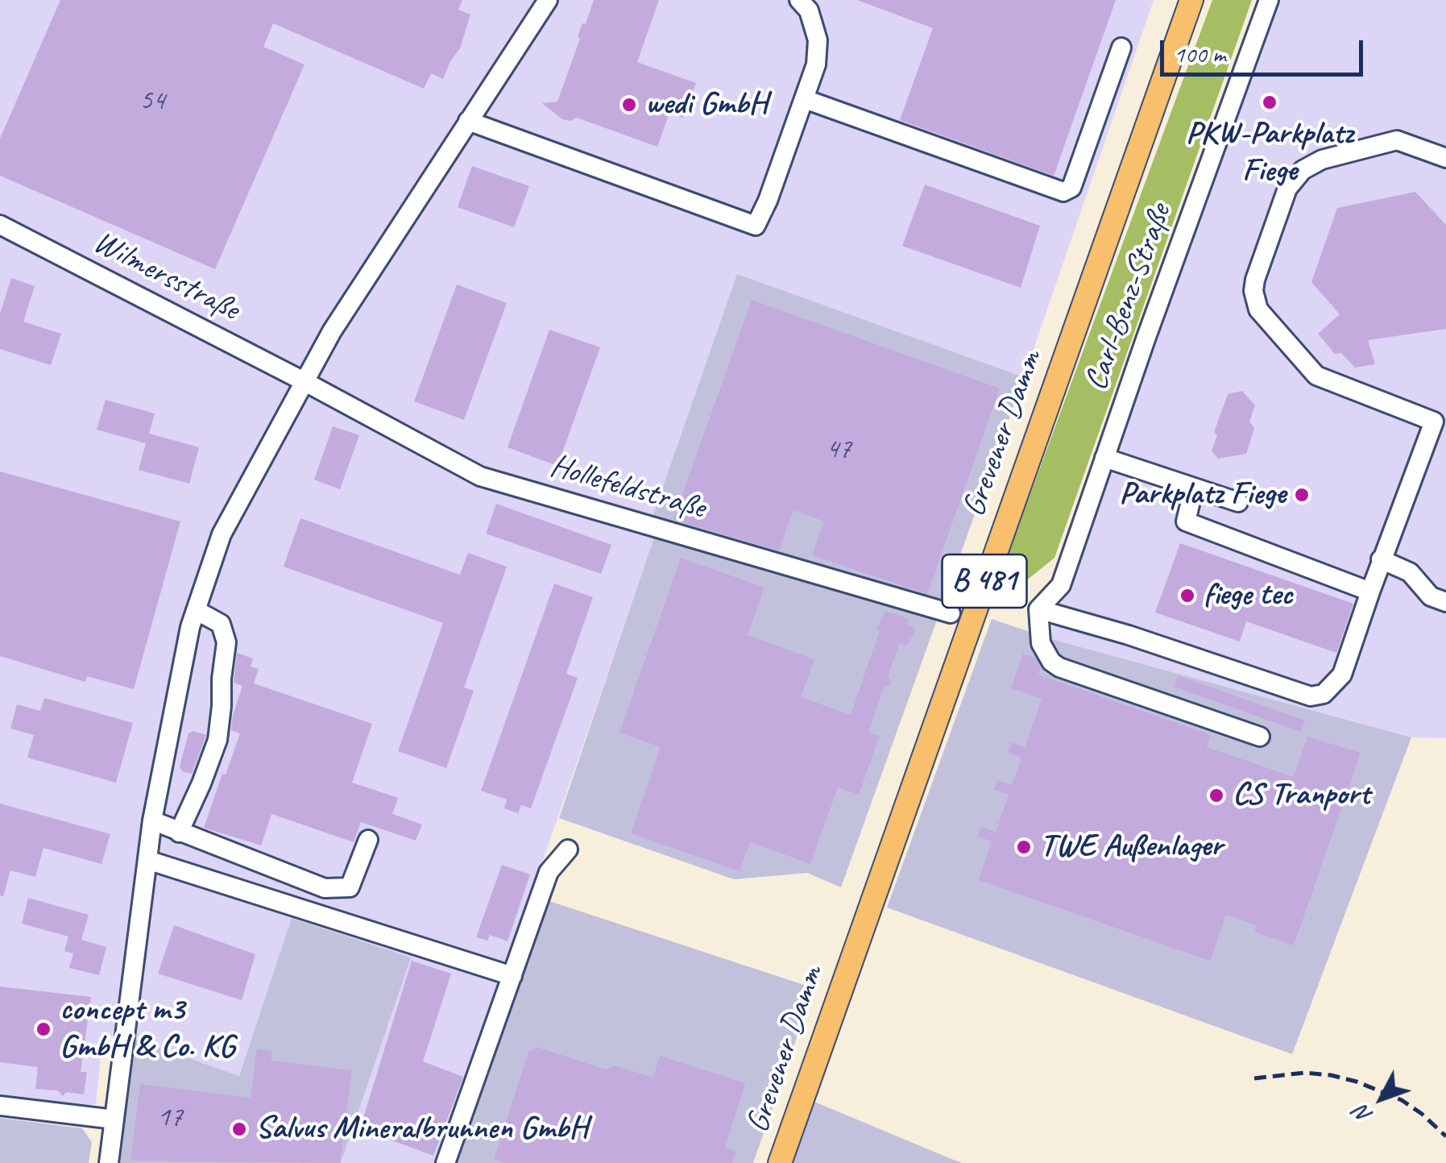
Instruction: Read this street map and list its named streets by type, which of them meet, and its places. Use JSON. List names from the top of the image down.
{
  "streets": {
    "main road": ["Grevener Damm", "B 481"],
    "street": ["Wilmersstraße", "Carl-Benz-Straße", "Hollefeldstraße"]
  },
  "crossings": [
    ["Wilmersstraße", "Hollefeldstraße"]
  ],
  "places": [
    "PKW-Parkplatz Fiege",
    "wedi GmbH",
    "Parkplatz Fiege",
    "fiege tec",
    "CS Tranport",
    "TWE Außenlager",
    "concept m3 GmbH & Co. KG",
    "Salvus Mineralbrunnen GmbH"
  ],
  "house_numbers": ["54", "47", "17"],
  "scale_bar": "100 m",
  "north": "bottom left"
}
